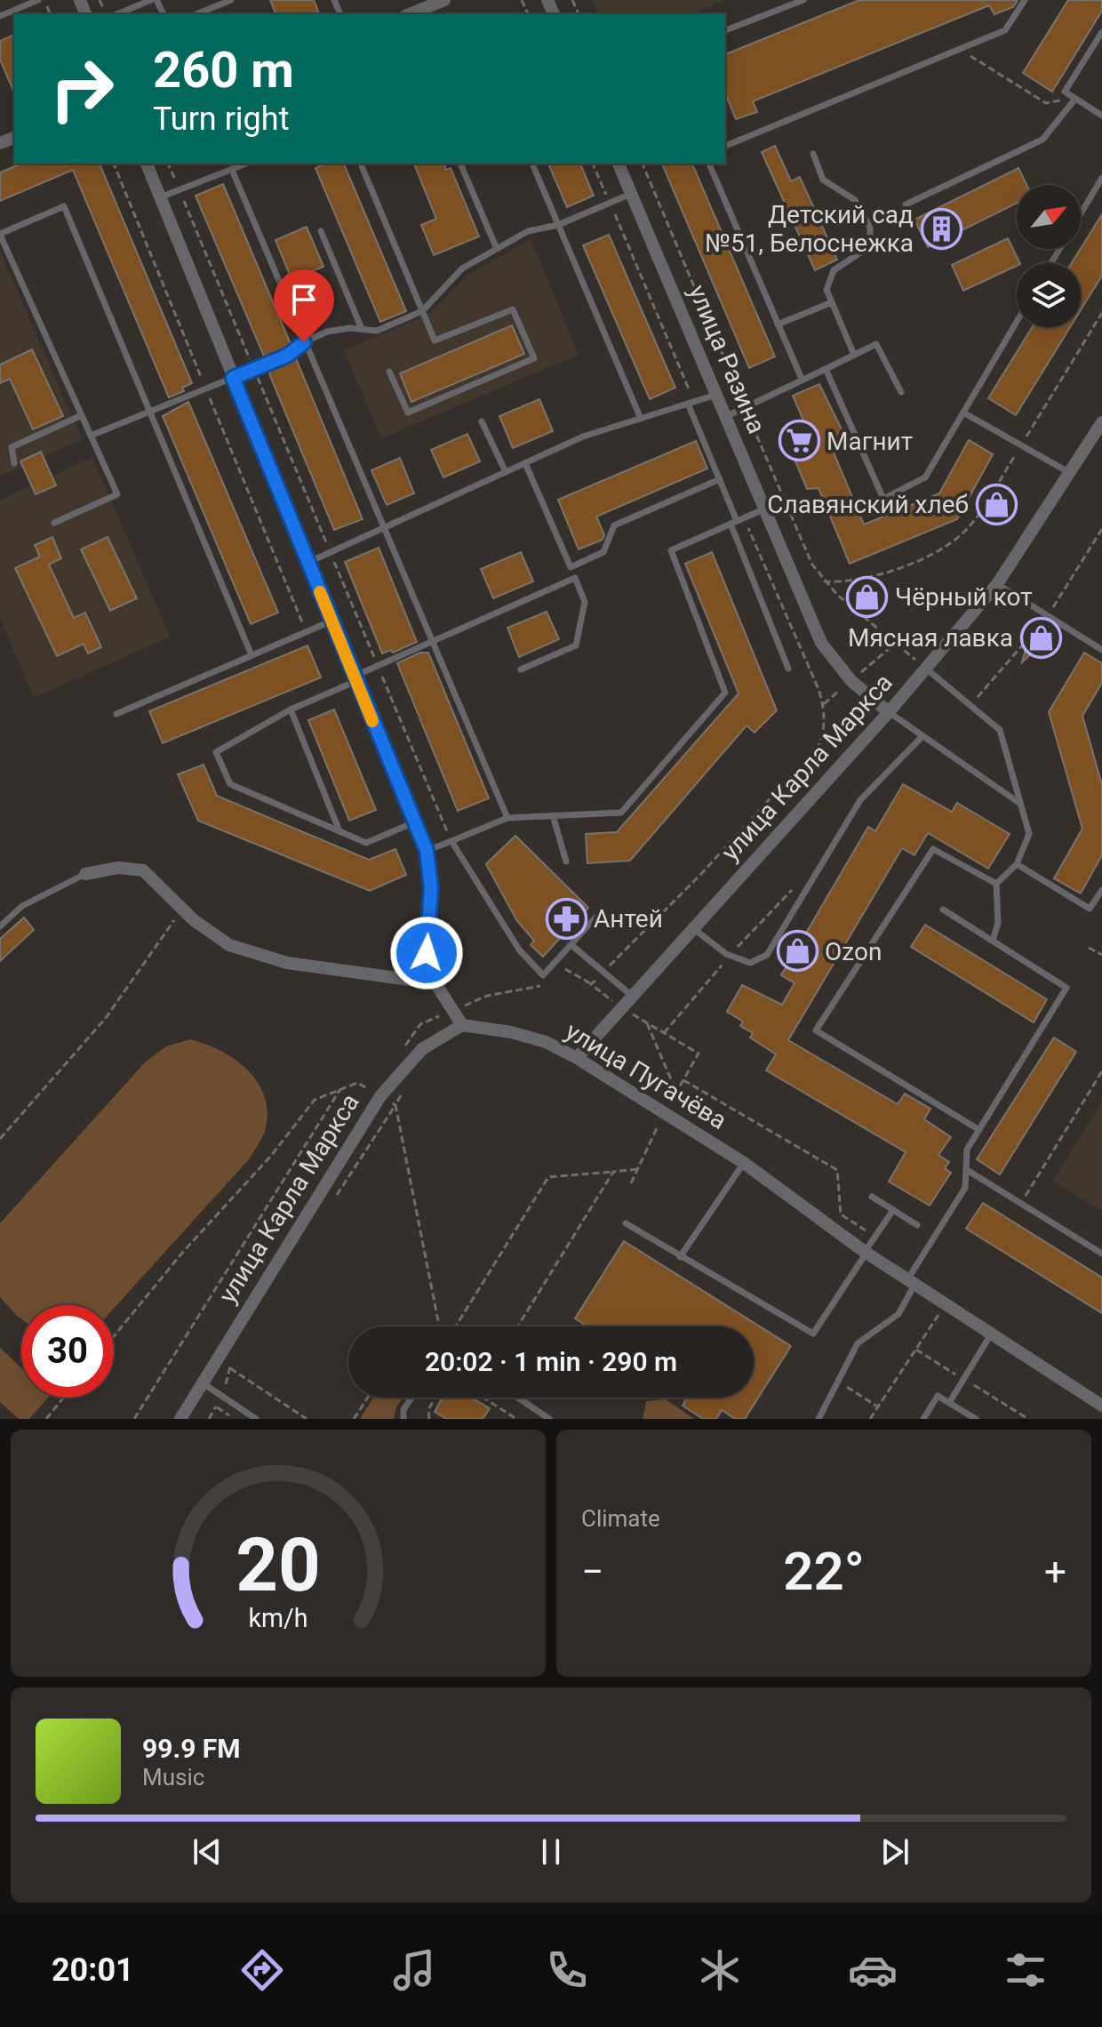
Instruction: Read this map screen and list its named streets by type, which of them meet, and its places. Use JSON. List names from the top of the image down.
{
  "streets": {
    "street": ["улица Разина", "улица Карла Маркса", "улица Пугачёва"]
  },
  "crossings": [
    ["улица Разина", "улица Карла Маркса"],
    ["улица Карла Маркса", "улица Пугачёва"]
  ],
  "places": {
    "building": ["Детский сад №51, Белоснежка"],
    "supermarket": ["Магнит"],
    "shop": [
      "Славянский хлеб",
      "Чёрный кот",
      "Мясная лавка",
      "Ozon"
    ],
    "pharmacy": ["Антей"]
  },
  "north": "top right",
  "page": {
    "turn": ["260 m", "Turn right"],
    "limit": "30",
    "trip": "20:02 · 1 min · 290 m",
    "tile": "Climate",
    "heat": ["−", "22°", "+"],
    "song": ["99.9 FM", "Music"],
    "tabs": "20:01",
    "gauge": ["20", "km/h"]
  }
}
